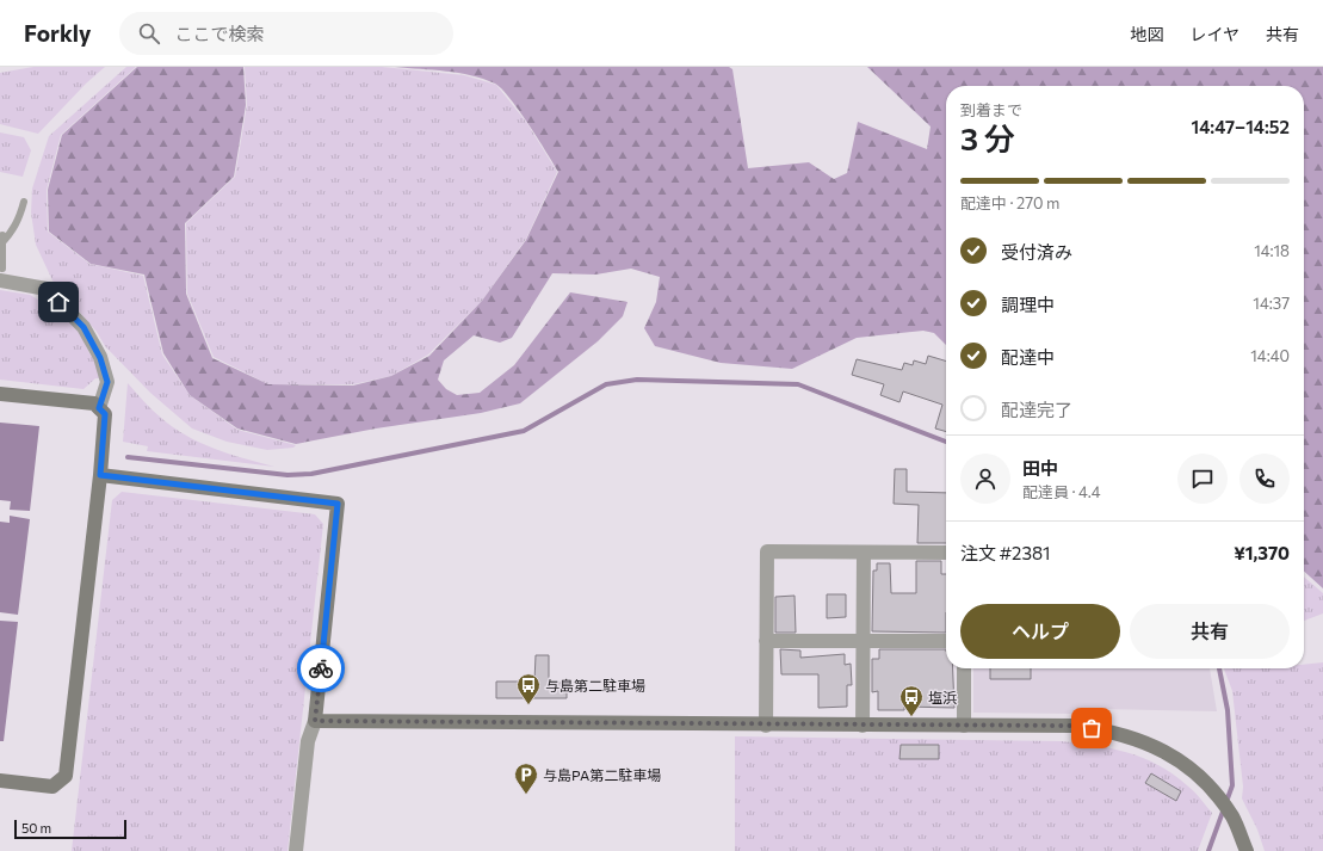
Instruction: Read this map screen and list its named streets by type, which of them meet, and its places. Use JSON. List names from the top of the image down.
{
  "places": {
    "bus stop": ["与島第二駐車場", "塩浜"],
    "parking": ["与島PA第二駐車場"]
  },
  "scale_bar": "50 m",
  "page": {
    "header": "Forkly",
    "search": "ここで検索",
    "nav": ["地図", "レイヤ", "共有"],
    "heading": ["3 分", "到着まで", "14:47–14:52"],
    "panel": [
      "田中",
      "配達員 · 4.4",
      "注文 #2381",
      "¥1,370"
    ],
    "bar": "配達中 · 270 m",
    "list": [
      ["受付済み", "14:18"],
      ["調理中", "14:37"],
      ["配達中", "14:40"],
      "配達完了"
    ],
    "buttons": ["ヘルプ", "共有"],
    "scale": "50 m"
  }
}
